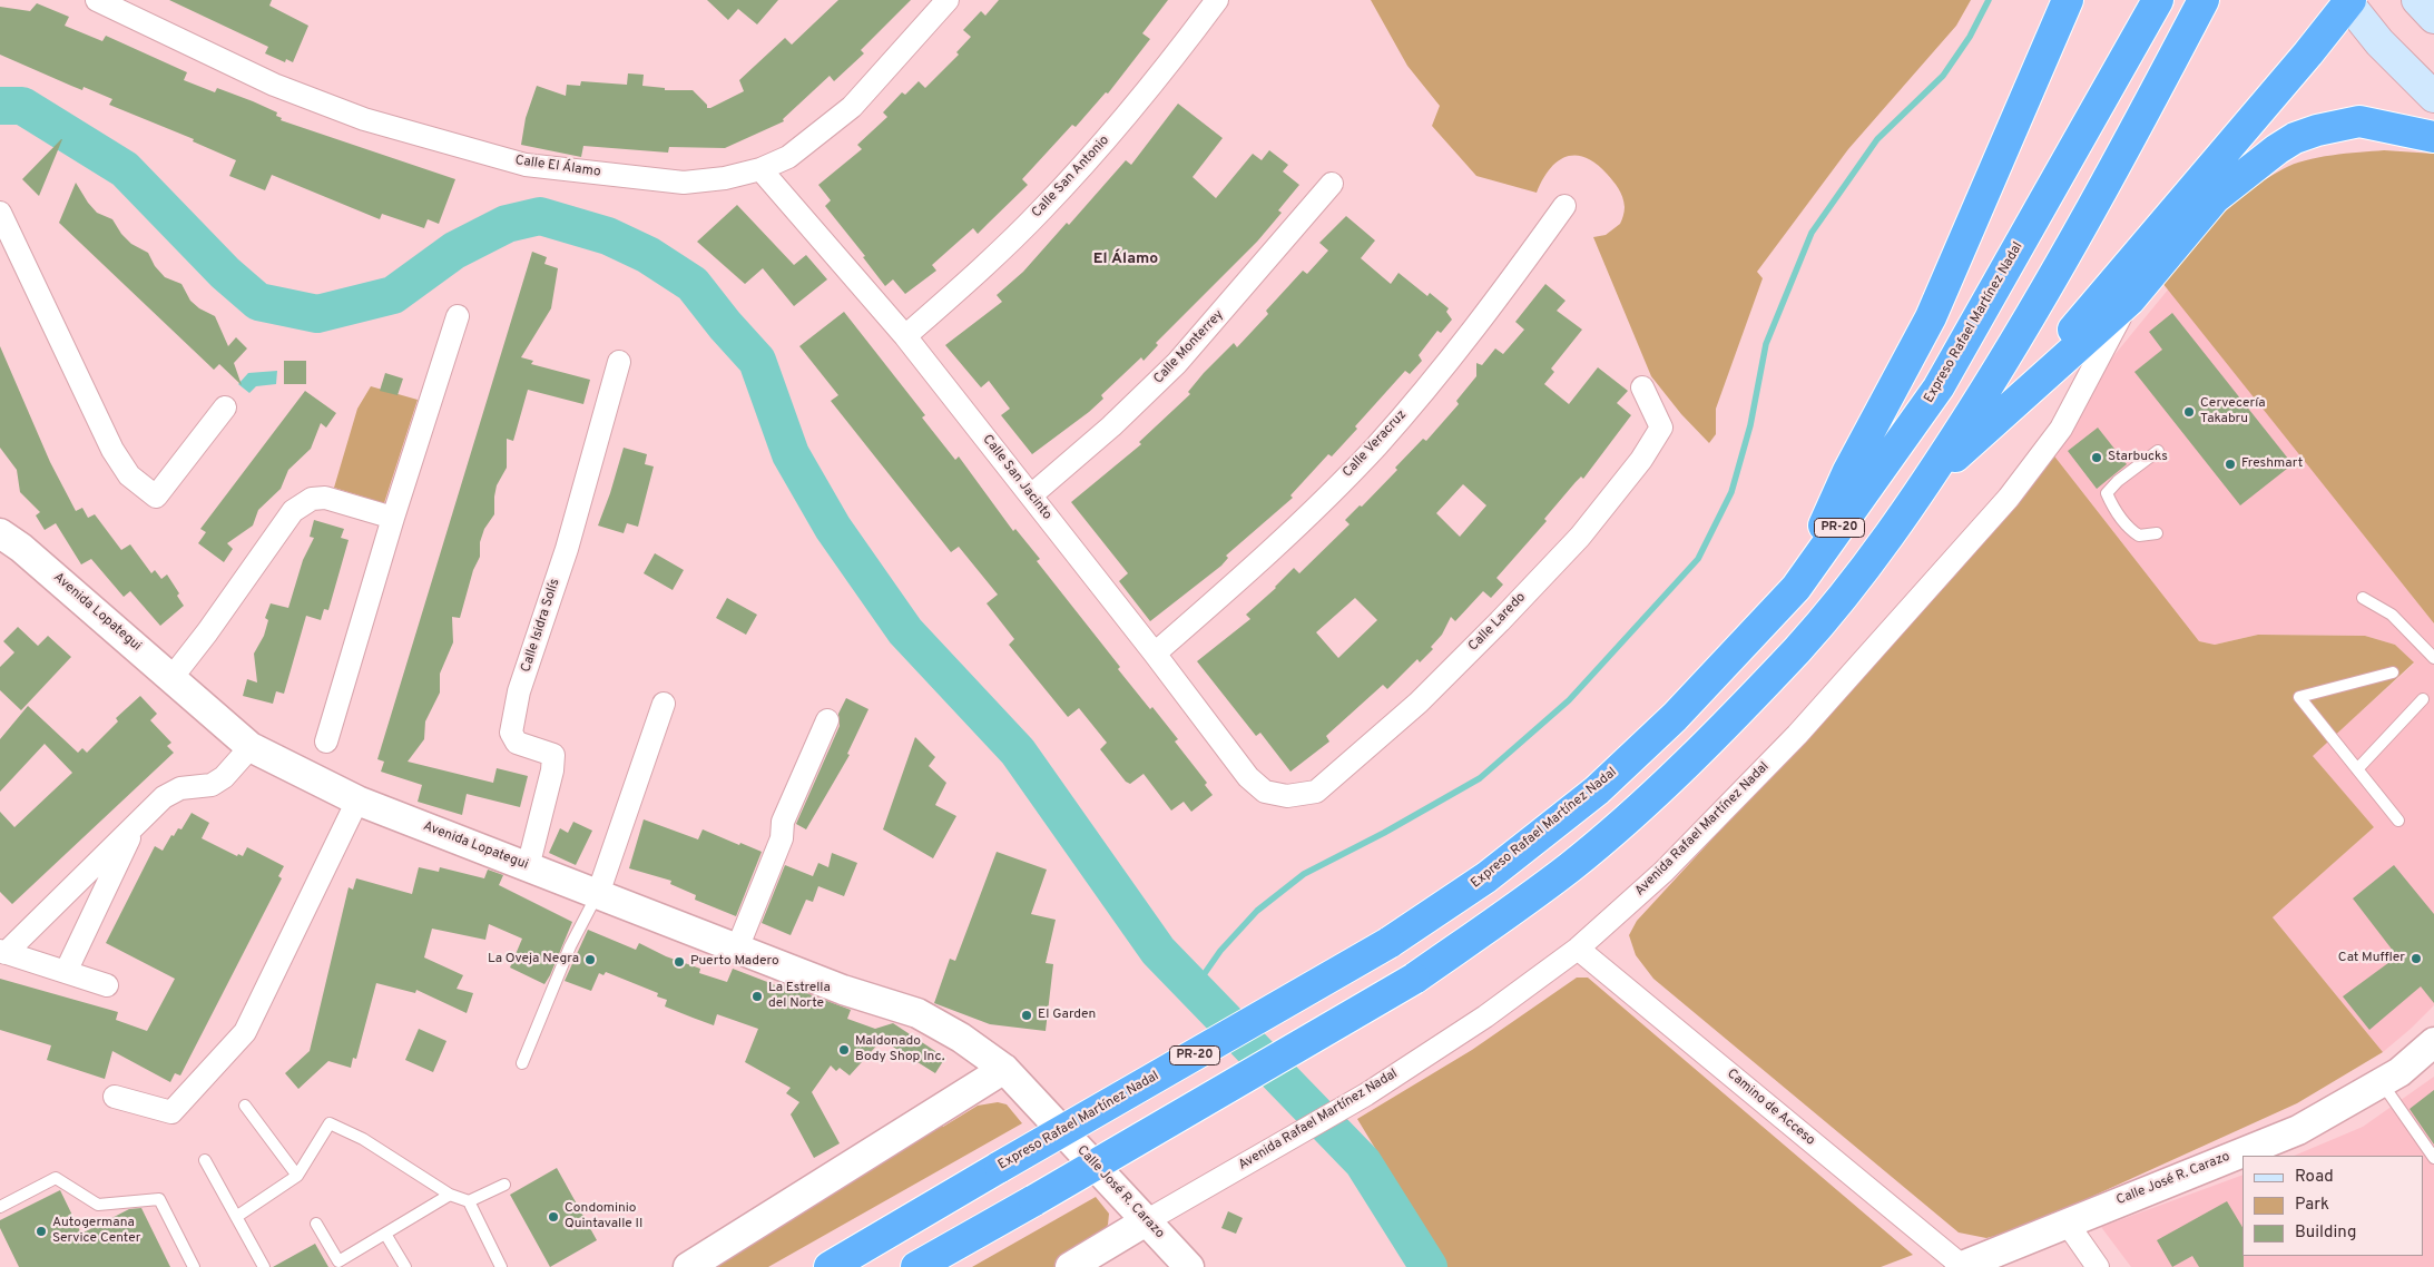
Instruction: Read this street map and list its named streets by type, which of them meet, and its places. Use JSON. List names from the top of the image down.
{
  "streets": {
    "highway": ["Expreso Rafael Martínez Nadal", "PR-20"],
    "street": [
      "Calle El Álamo",
      "Calle San Antonio",
      "Calle Monterrey",
      "Calle Veracruz",
      "Calle San Jacinto",
      "Avenida Lopategui",
      "Calle Laredo",
      "Calle Isidra Solís",
      "Avenida Rafael Martínez Nadal",
      "Camino de Acceso",
      "Calle José R. Carazo"
    ]
  },
  "crossings": [
    ["Calle El Álamo", "Calle San Jacinto"],
    ["Calle San Antonio", "Calle San Jacinto"],
    ["Calle Monterrey", "Calle San Jacinto"],
    ["Calle Veracruz", "Calle San Jacinto"],
    ["Calle San Jacinto", "Calle Laredo"],
    ["Avenida Lopategui", "Calle Isidra Solís"],
    ["Avenida Lopategui", "Calle José R. Carazo"],
    ["Avenida Rafael Martínez Nadal", "Camino de Acceso"],
    ["Avenida Rafael Martínez Nadal", "Calle José R. Carazo"],
    ["Camino de Acceso", "Calle José R. Carazo"]
  ],
  "districts": ["El Álamo"],
  "places": [
    "Cervecería Takabru",
    "Starbucks",
    "Freshmart",
    "Cat Muffler",
    "La Oveja Negra",
    "Puerto Madero",
    "La Estrella del Norte",
    "El Garden",
    "Maldonado Body Shop Inc.",
    "Condominio Quintavalle II",
    "Autogermana Service Center"
  ],
  "legend": ["Road", "Park", "Building"]
}
